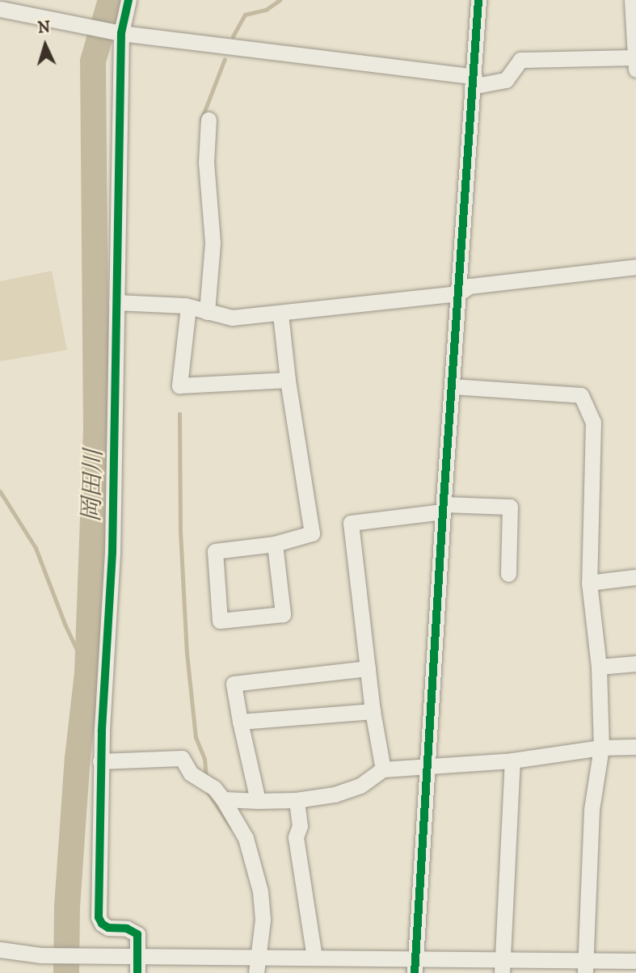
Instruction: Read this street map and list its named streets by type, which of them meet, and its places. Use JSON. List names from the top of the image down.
{
  "water": ["岡田川"],
  "north": "top"
}
